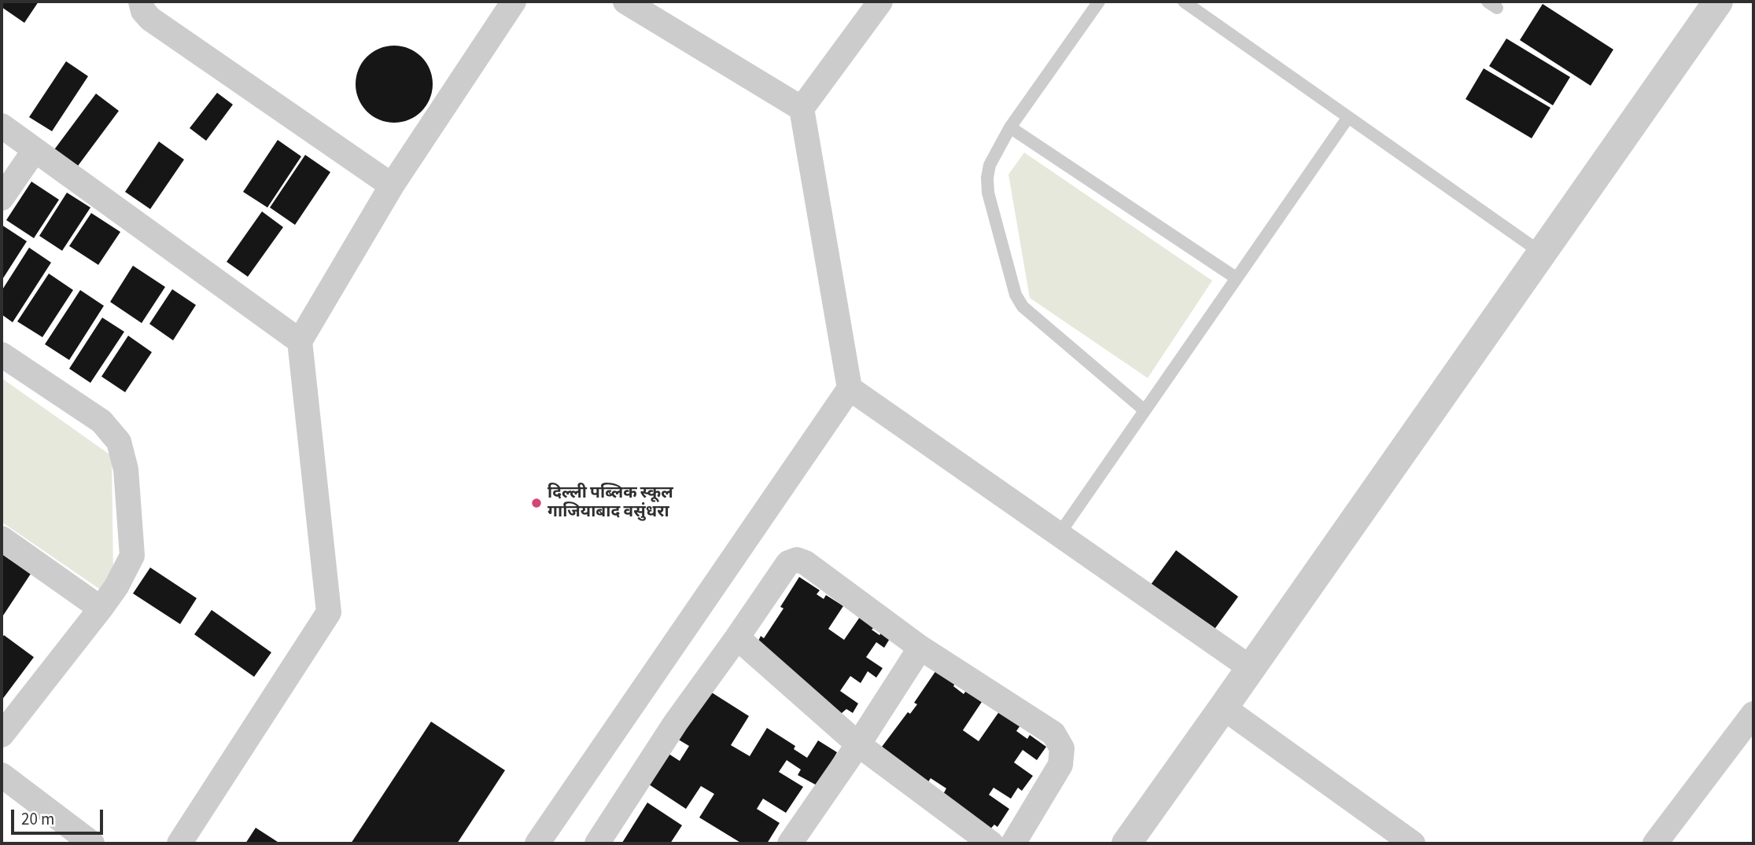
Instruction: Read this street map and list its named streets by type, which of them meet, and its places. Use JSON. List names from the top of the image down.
{
  "places": ["दिल्ली पब्लिक स्कूल गाजियाबाद वसुंधरा"],
  "scale_bar": "20 m"
}
